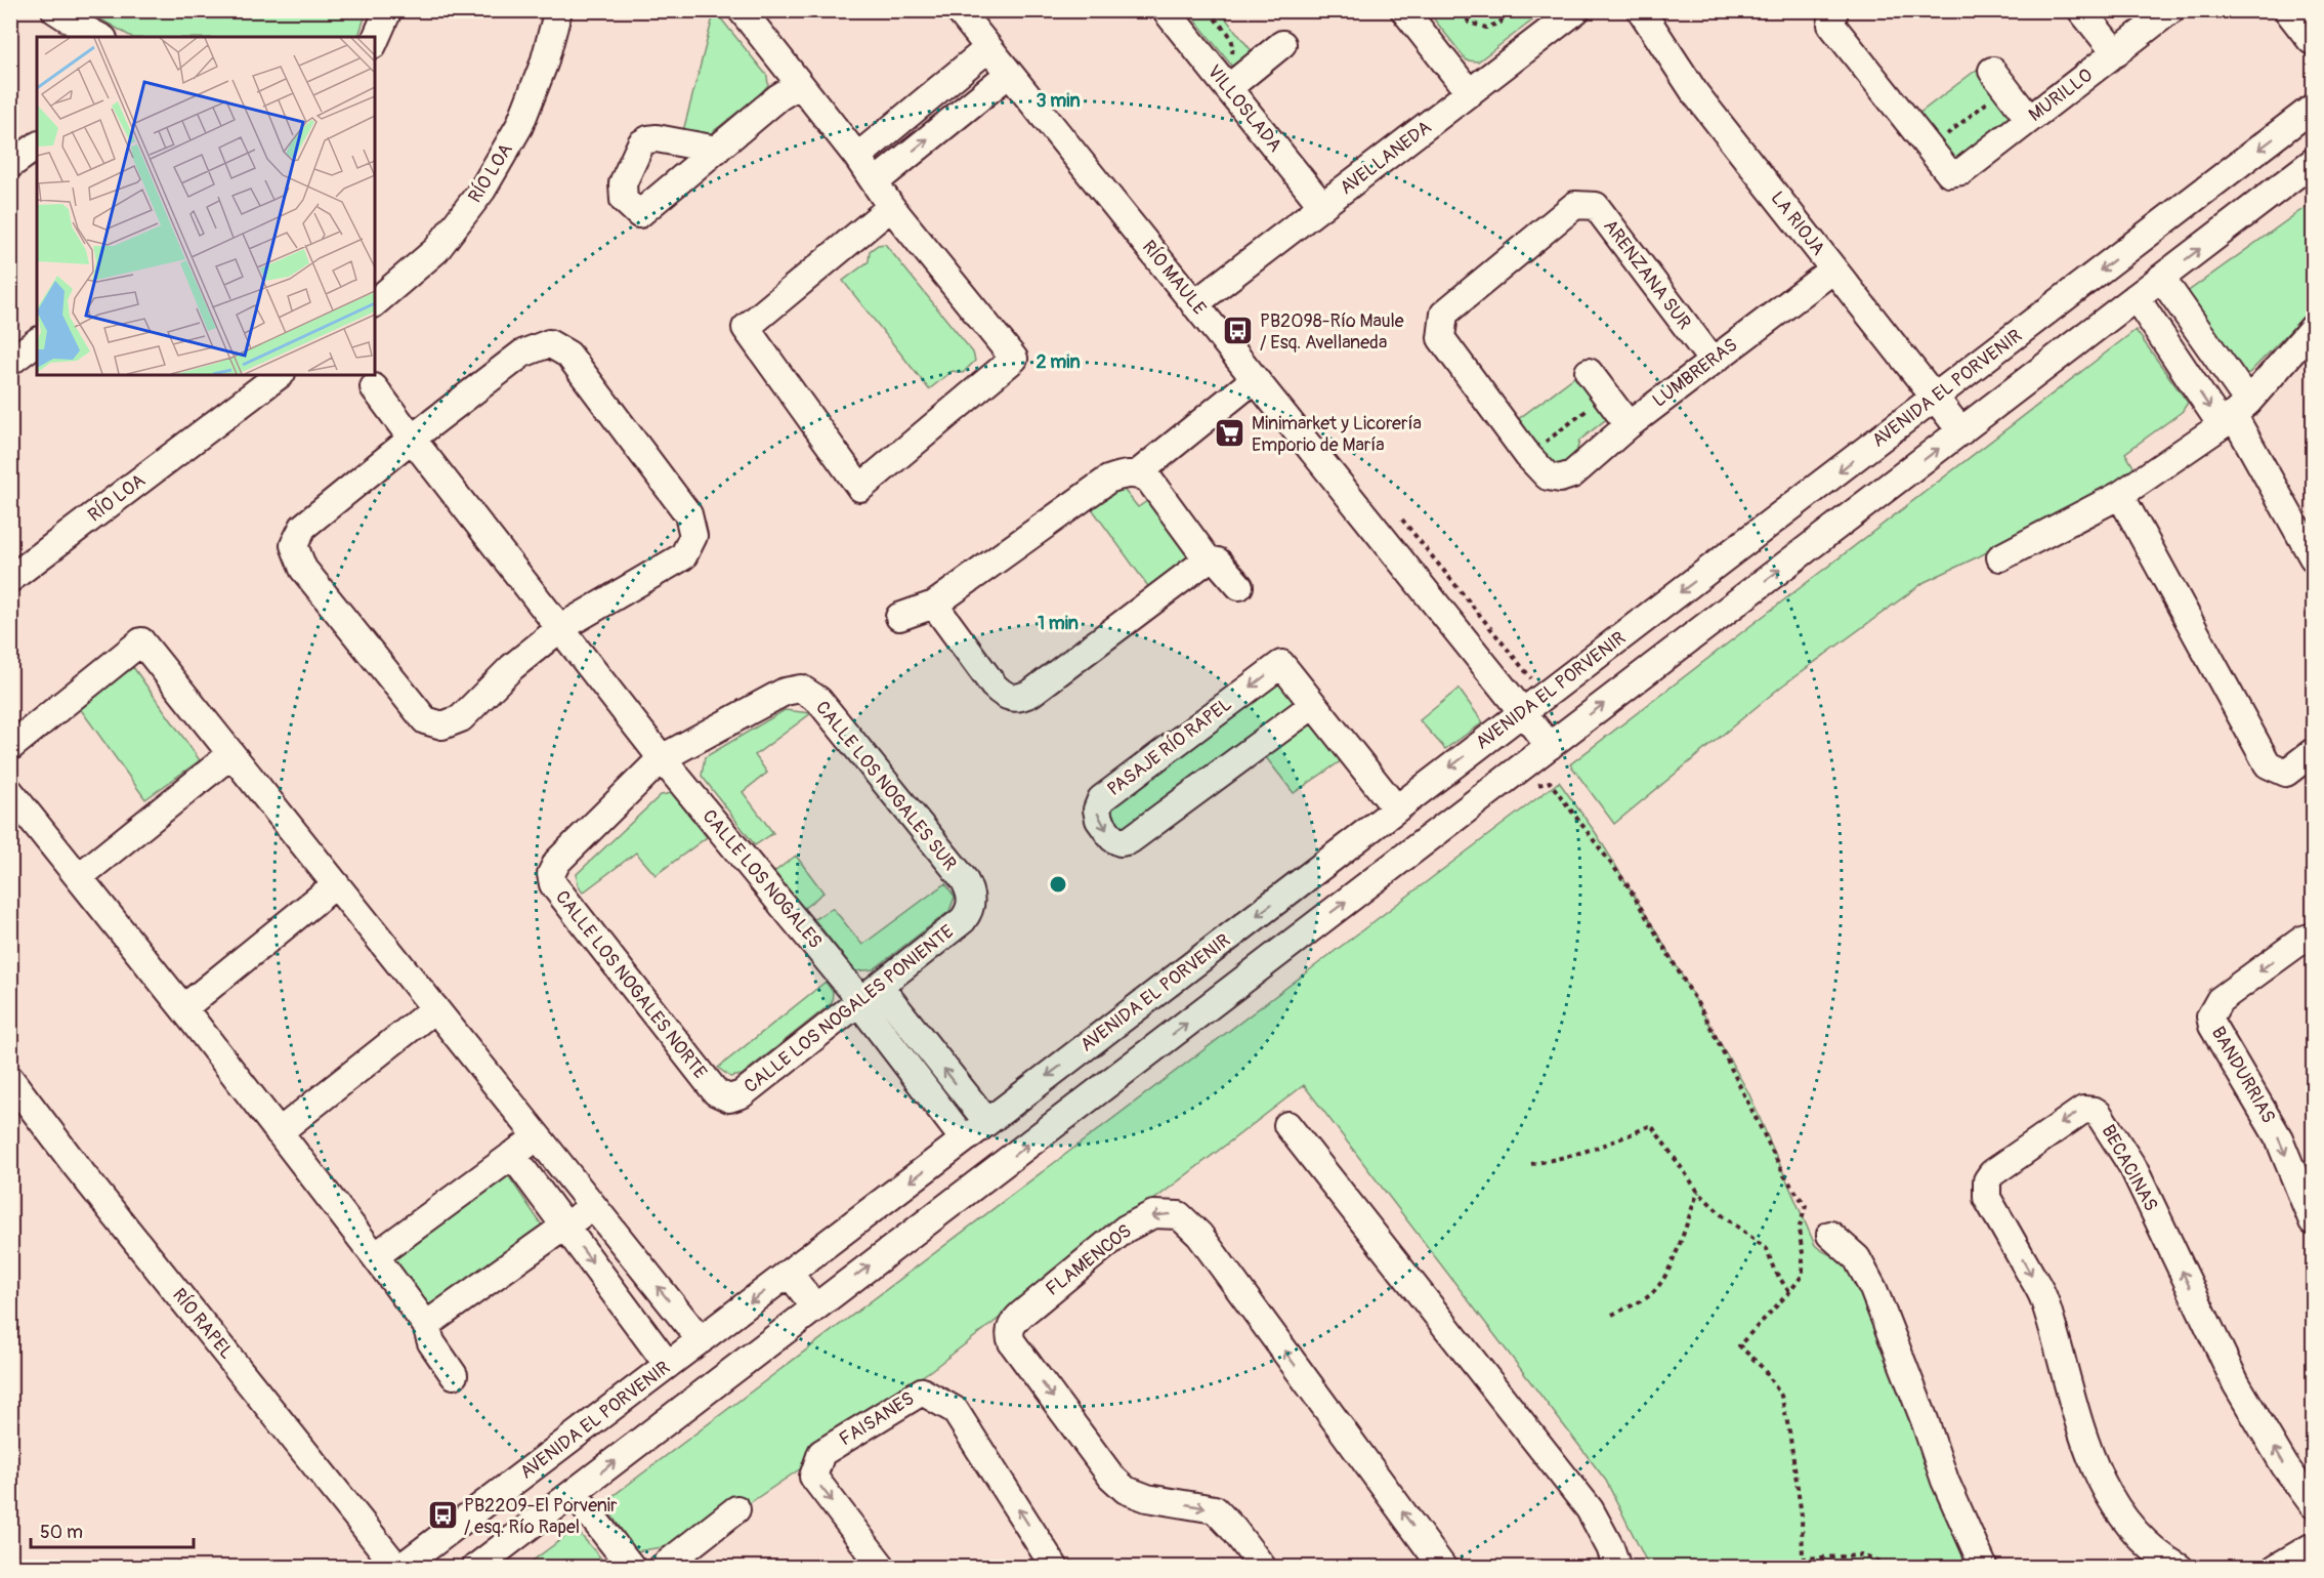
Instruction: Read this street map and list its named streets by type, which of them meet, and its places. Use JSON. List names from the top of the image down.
{
  "streets": {
    "street": [
      "MURILLO",
      "VILLOSLADA",
      "AVELLANEDA",
      "RÍO LOA",
      "LA RIOJA",
      "ARENZANA SUR",
      "RÍO MAULE",
      "LUMBRERAS",
      "AVENIDA EL PORVENIR",
      "PASAJE RÍO RAPEL",
      "CALLE LOS NOGALES SUR",
      "CALLE LOS NOGALES",
      "CALLE LOS NOGALES NORTE",
      "CALLE LOS NOGALES PONIENTE",
      "BANDURRIAS",
      "BECACINAS",
      "FLAMENCOS",
      "RÍO RAPEL",
      "FAISANES"
    ]
  },
  "crossings": [
    ["VILLOSLADA", "AVELLANEDA"],
    ["AVELLANEDA", "RÍO MAULE"],
    ["LA RIOJA", "LUMBRERAS"],
    ["LA RIOJA", "AVENIDA EL PORVENIR"],
    ["ARENZANA SUR", "LUMBRERAS"],
    ["RÍO MAULE", "AVENIDA EL PORVENIR"],
    ["AVENIDA EL PORVENIR", "CALLE LOS NOGALES"],
    ["AVENIDA EL PORVENIR", "RÍO RAPEL"],
    ["CALLE LOS NOGALES SUR", "CALLE LOS NOGALES"],
    ["CALLE LOS NOGALES SUR", "CALLE LOS NOGALES NORTE"],
    ["CALLE LOS NOGALES SUR", "CALLE LOS NOGALES PONIENTE"],
    ["CALLE LOS NOGALES", "CALLE LOS NOGALES NORTE"],
    ["CALLE LOS NOGALES", "CALLE LOS NOGALES PONIENTE"],
    ["CALLE LOS NOGALES NORTE", "CALLE LOS NOGALES PONIENTE"]
  ],
  "places": {
    "bus stop": ["PB2098-Río Maule / Esq. Avellaneda", "PB2209-El Porvenir / esq. Río Rapel"],
    "supermarket": ["Minimarket y Licorería Emporio de María"]
  },
  "scale_bar": "50 m",
  "rings": ["3 min", "2 min", "1 min"]
}
